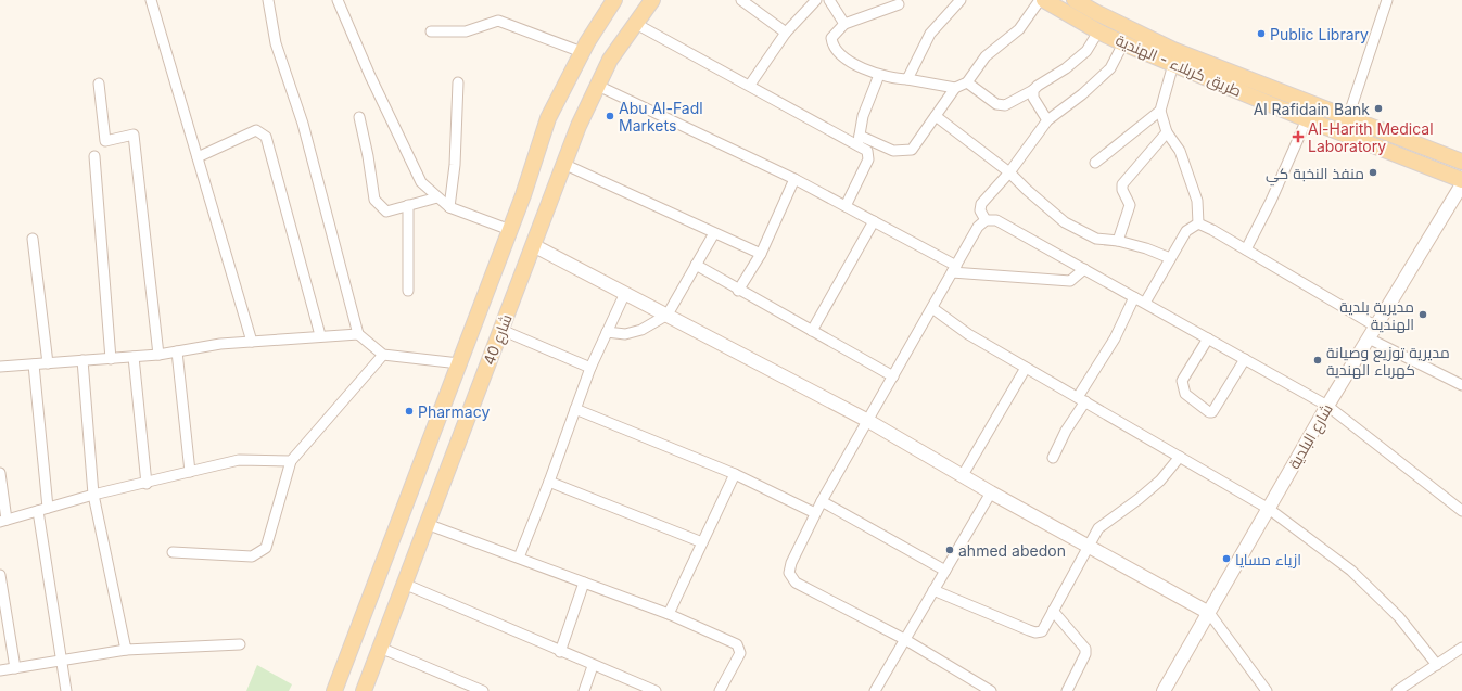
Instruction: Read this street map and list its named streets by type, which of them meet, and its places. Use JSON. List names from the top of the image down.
{
  "streets": {
    "main road": ["طريق كربلاء - الهندية", "شارع 40"],
    "street": ["شارع البلدية"]
  },
  "places": {
    "other": [
      "Public Library",
      "Al Rafidain Bank",
      "Abu Al-Fadl Markets",
      "منفذ النخبة كي",
      "مديرية بلدية الهندية",
      "مديرية توزيع وصيانة كهرباء الهندية",
      "Pharmacy",
      "ahmed abedon",
      "ازياء مسايا"
    ],
    "health": ["Al-Harith Medical Laboratory"]
  }
}
